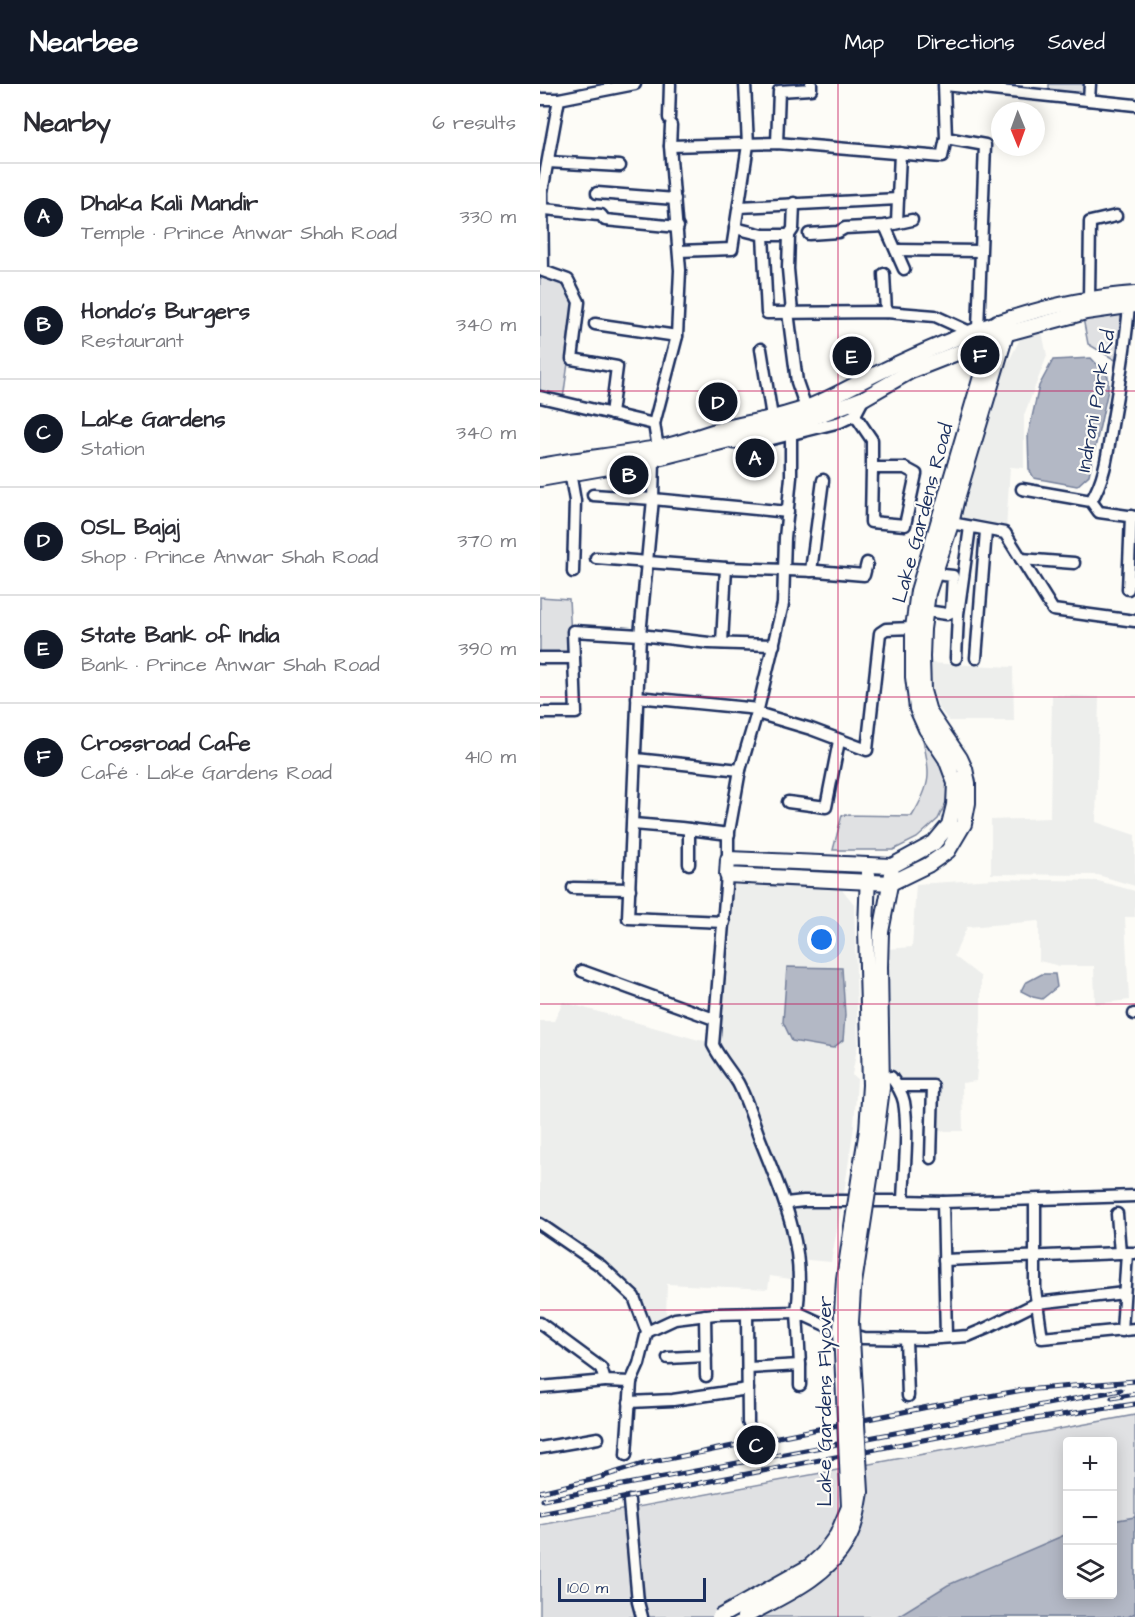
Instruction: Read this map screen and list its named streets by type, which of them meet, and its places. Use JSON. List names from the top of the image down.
{
  "streets": {
    "main road": ["Lake Gardens Road", "Lake Gardens Flyover"],
    "street": ["Indrani Park Rd"]
  },
  "scale_bar": "100 m",
  "north": "bottom",
  "page": {
    "header": "Nearbee",
    "nav": ["Map", "Directions", "Saved"],
    "heading": ["Nearby", "6 results"],
    "list": [
      {
        "mark": "A",
        "name": "Dhaka Kali Mandir",
        "note": "Temple · Prince Anwar Shah Road",
        "value": "330 m"
      },
      {
        "mark": "B",
        "name": "Hondo’s Burgers",
        "note": "Restaurant",
        "value": "340 m"
      },
      {
        "mark": "C",
        "name": "Lake Gardens",
        "note": "Station",
        "value": "340 m"
      },
      {
        "mark": "D",
        "name": "OSL Bajaj",
        "note": "Shop · Prince Anwar Shah Road",
        "value": "370 m"
      },
      {
        "mark": "E",
        "name": "State Bank of India",
        "note": "Bank · Prince Anwar Shah Road",
        "value": "390 m"
      },
      {
        "mark": "F",
        "name": "Crossroad Cafe",
        "note": "Café · Lake Gardens Road",
        "value": "410 m"
      }
    ],
    "pins": [
      "F",
      "E",
      "D",
      "A",
      "B",
      "C"
    ],
    "map_buttons": ["+", "−"],
    "scale": "100 m"
  }
}
